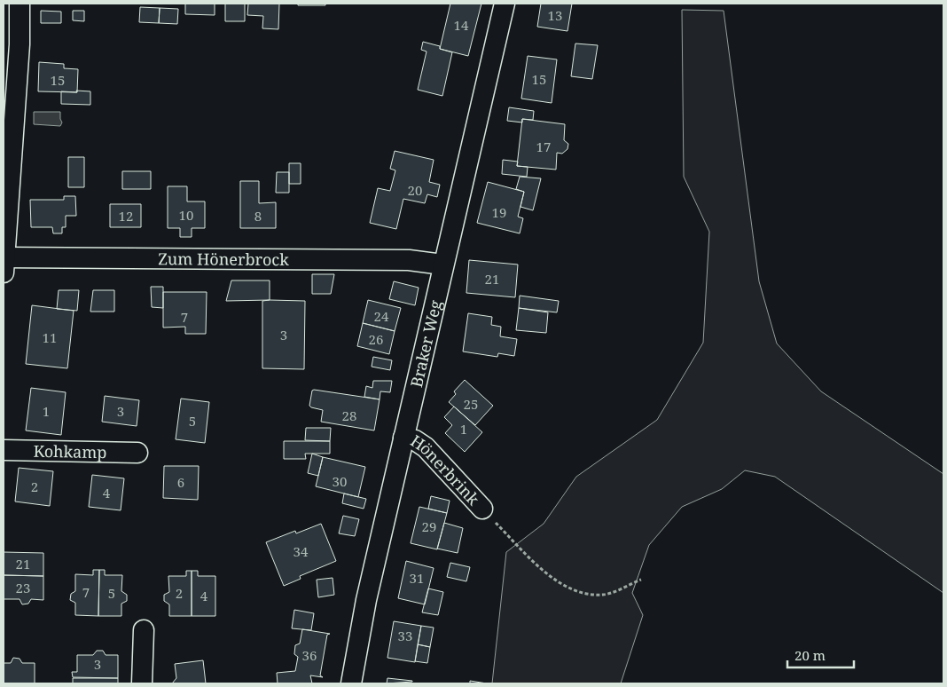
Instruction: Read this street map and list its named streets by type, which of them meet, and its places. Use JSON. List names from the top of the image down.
{
  "streets": {
    "street": [
      "Zum Hönerbrock",
      "Braker Weg",
      "Kohkamp",
      "Hönerbrink"
    ]
  },
  "crossings": [
    ["Zum Hönerbrock", "Braker Weg"],
    ["Braker Weg", "Hönerbrink"]
  ],
  "house_numbers": [
    "13",
    "14",
    "15",
    "15",
    "17",
    "20",
    "19",
    "10",
    "12",
    "8",
    "21",
    "24",
    "7",
    "3",
    "11",
    "26",
    "25",
    "1",
    "3",
    "28",
    "5",
    "1",
    "30",
    "6",
    "2",
    "4",
    "29",
    "34",
    "21",
    "31",
    "23",
    "7",
    "5",
    "2",
    "4",
    "33",
    "36",
    "3"
  ],
  "scale_bar": "20 m"
}
